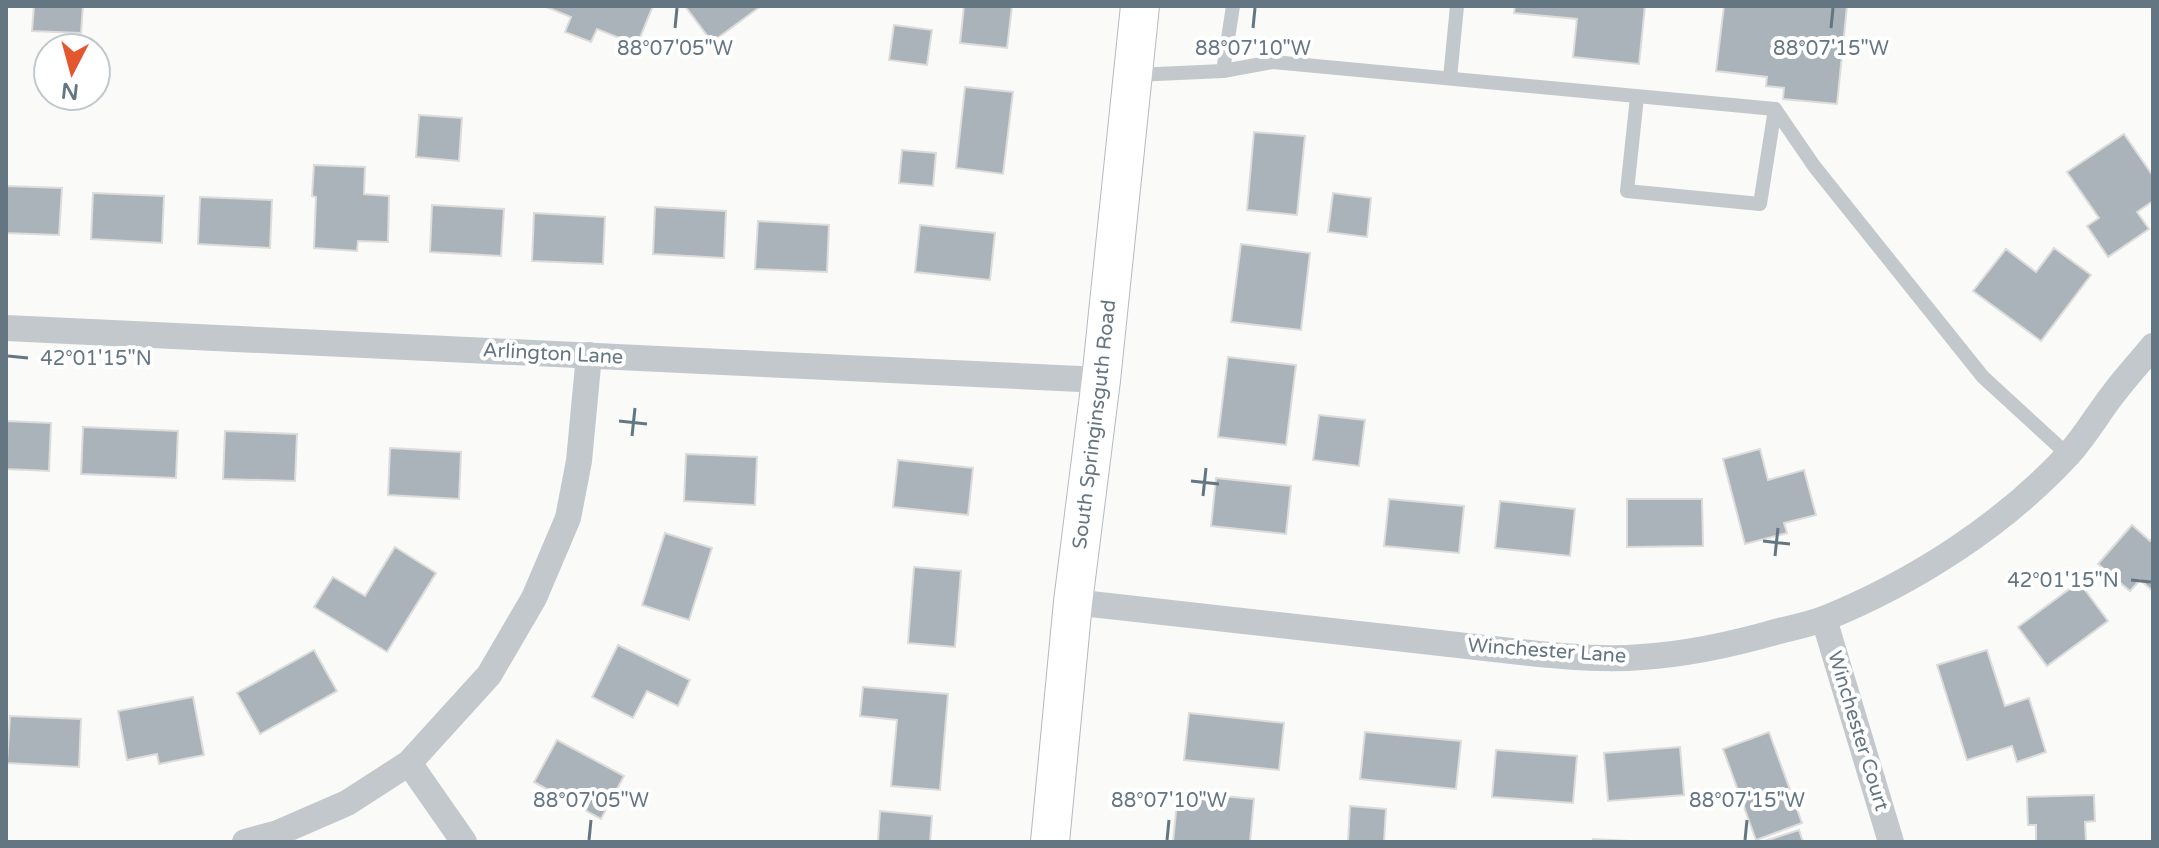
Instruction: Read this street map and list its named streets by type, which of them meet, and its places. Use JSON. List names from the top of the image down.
{
  "streets": {
    "street": [
      "Arlington Lane",
      "South Springinsguth Road",
      "Winchester Lane",
      "Winchester Court"
    ]
  },
  "crossings": [
    ["Arlington Lane", "South Springinsguth Road"],
    ["South Springinsguth Road", "Winchester Lane"],
    ["Winchester Lane", "Winchester Court"]
  ],
  "north": "bottom",
  "coordinates": [
    "88°07'05\"W",
    "88°07'10\"W",
    "88°07'15\"W",
    "42°01'15\"N"
  ]
}
